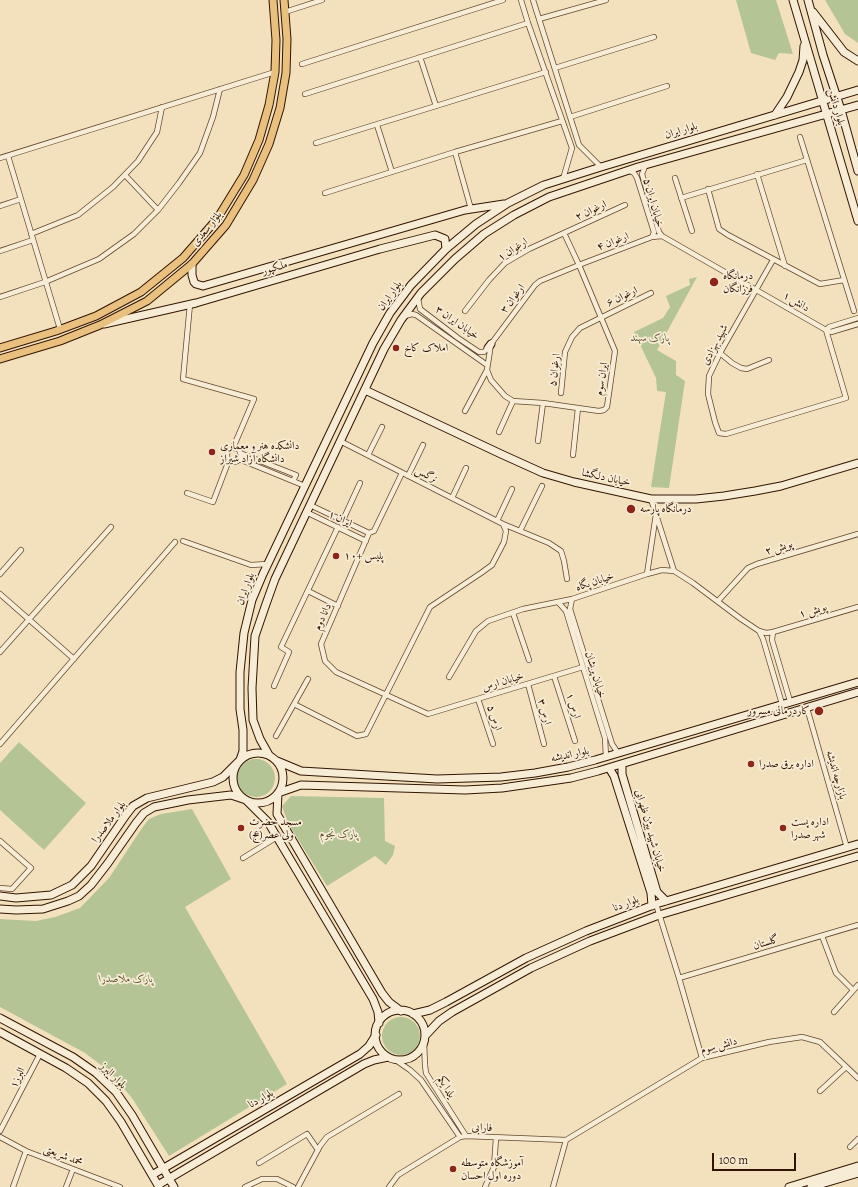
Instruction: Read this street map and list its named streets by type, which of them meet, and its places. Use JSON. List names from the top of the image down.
{
  "streets": {
    "main road": [
      "بلوار دانش",
      "بلوار ایران",
      "بلوار سعدی",
      "ملکپور",
      "خیابان دلگشا",
      "بلوار اندیشه",
      "بلوار ملاصدرا",
      "خیابان شهید بیژن ظهرابی",
      "بلوار دنا",
      "بلوار البرز"
    ],
    "street": [
      "خیابان ایران ۵",
      "ارغوان ۲",
      "ارغوان ۴",
      "ارغوان ۱",
      "ارغوان ۶",
      "ارغوان ۳",
      "دانش ۱",
      "خیابان ایران ۳",
      "شهید بهزادی",
      "ارغوان ۵",
      "ایران سوم",
      "نرگس",
      "ایران ۱",
      "پویش ۲",
      "خیابان پگاه",
      "پویش ۱",
      "دانا دوم",
      "خیابان پریشان",
      "خیابان ارس",
      "ارس ۱",
      "ارس ۳",
      "ارس ۵",
      "بازارچه اندیشه",
      "گلستان",
      "دانش سوم",
      "البرز۱",
      "یلدا یکم",
      "فارابی",
      "محمد شریعتی"
    ]
  },
  "crossings": [
    ["بلوار دانش", "بلوار ایران"],
    ["بلوار ایران", "خیابان ایران ۵"],
    ["بلوار ایران", "ملکپور"],
    ["بلوار ایران", "خیابان ایران ۳"],
    ["بلوار ایران", "نرگس"],
    ["بلوار ایران", "خیابان دلگشا"],
    ["بلوار ایران", "ایران ۱"],
    ["بلوار ایران", "بلوار اندیشه"],
    ["بلوار ایران", "بلوار ملاصدرا"],
    ["خیابان ایران ۵", "ارغوان ۴"],
    ["خیابان ایران ۵", "دانش ۱"],
    ["خیابان ایران ۵", "شهید بهزادی"],
    ["ارغوان ۲", "ارغوان ۱"],
    ["ارغوان ۲", "ایران سوم"],
    ["بلوار سعدی", "ملکپور"],
    ["ارغوان ۴", "ارغوان ۳"],
    ["ارغوان ۴", "ایران سوم"],
    ["ارغوان ۱", "ایران سوم"],
    ["ارغوان ۶", "ارغوان ۵"],
    ["ارغوان ۶", "ایران سوم"],
    ["ارغوان ۳", "خیابان ایران ۳"],
    ["ارغوان ۳", "ایران سوم"],
    ["دانش ۱", "شهید بهزادی"],
    ["ارغوان ۵", "ایران سوم"],
    ["نرگس", "دانا دوم"],
    ["ایران ۱", "دانا دوم"],
    ["خیابان پگاه", "خیابان پریشان"],
    ["دانا دوم", "خیابان ارس"],
    ["خیابان پریشان", "خیابان ارس"],
    ["خیابان پریشان", "بلوار اندیشه"],
    ["خیابان ارس", "ارس ۱"],
    ["خیابان ارس", "ارس ۳"],
    ["خیابان ارس", "ارس ۵"],
    ["بلوار اندیشه", "بازارچه اندیشه"],
    ["بلوار اندیشه", "بلوار ملاصدرا"],
    ["بلوار اندیشه", "خیابان شهید بیژن ظهرابی"],
    ["بازارچه اندیشه", "بلوار دنا"],
    ["خیابان شهید بیژن ظهرابی", "بلوار دنا"],
    ["بلوار دنا", "بلوار البرز"],
    ["بلوار دنا", "یلدا یکم"],
    ["دانش سوم", "فارابی"],
    ["بلوار البرز", "البرز۱"],
    ["یلدا یکم", "فارابی"]
  ],
  "parks": ["پارک سهند", "پارک نجوم", "پارک ملاصدرا"],
  "places": [
    "درمانگاه فرزانگان",
    "املاک کاخ",
    "دانشکده هنر و معماری دانشگاه آزاد شیراز",
    "درمانگاه پارسه",
    "پلیس +۱۰",
    "کاردرمانی مسرور",
    "اداره برق صدرا",
    "مسجد حضرت ولی عصر(عج)",
    "اداره پست شهر صدرا",
    "آموزشگاه متوسطه دوره اول احسان"
  ],
  "scale_bar": "100 m"
}
